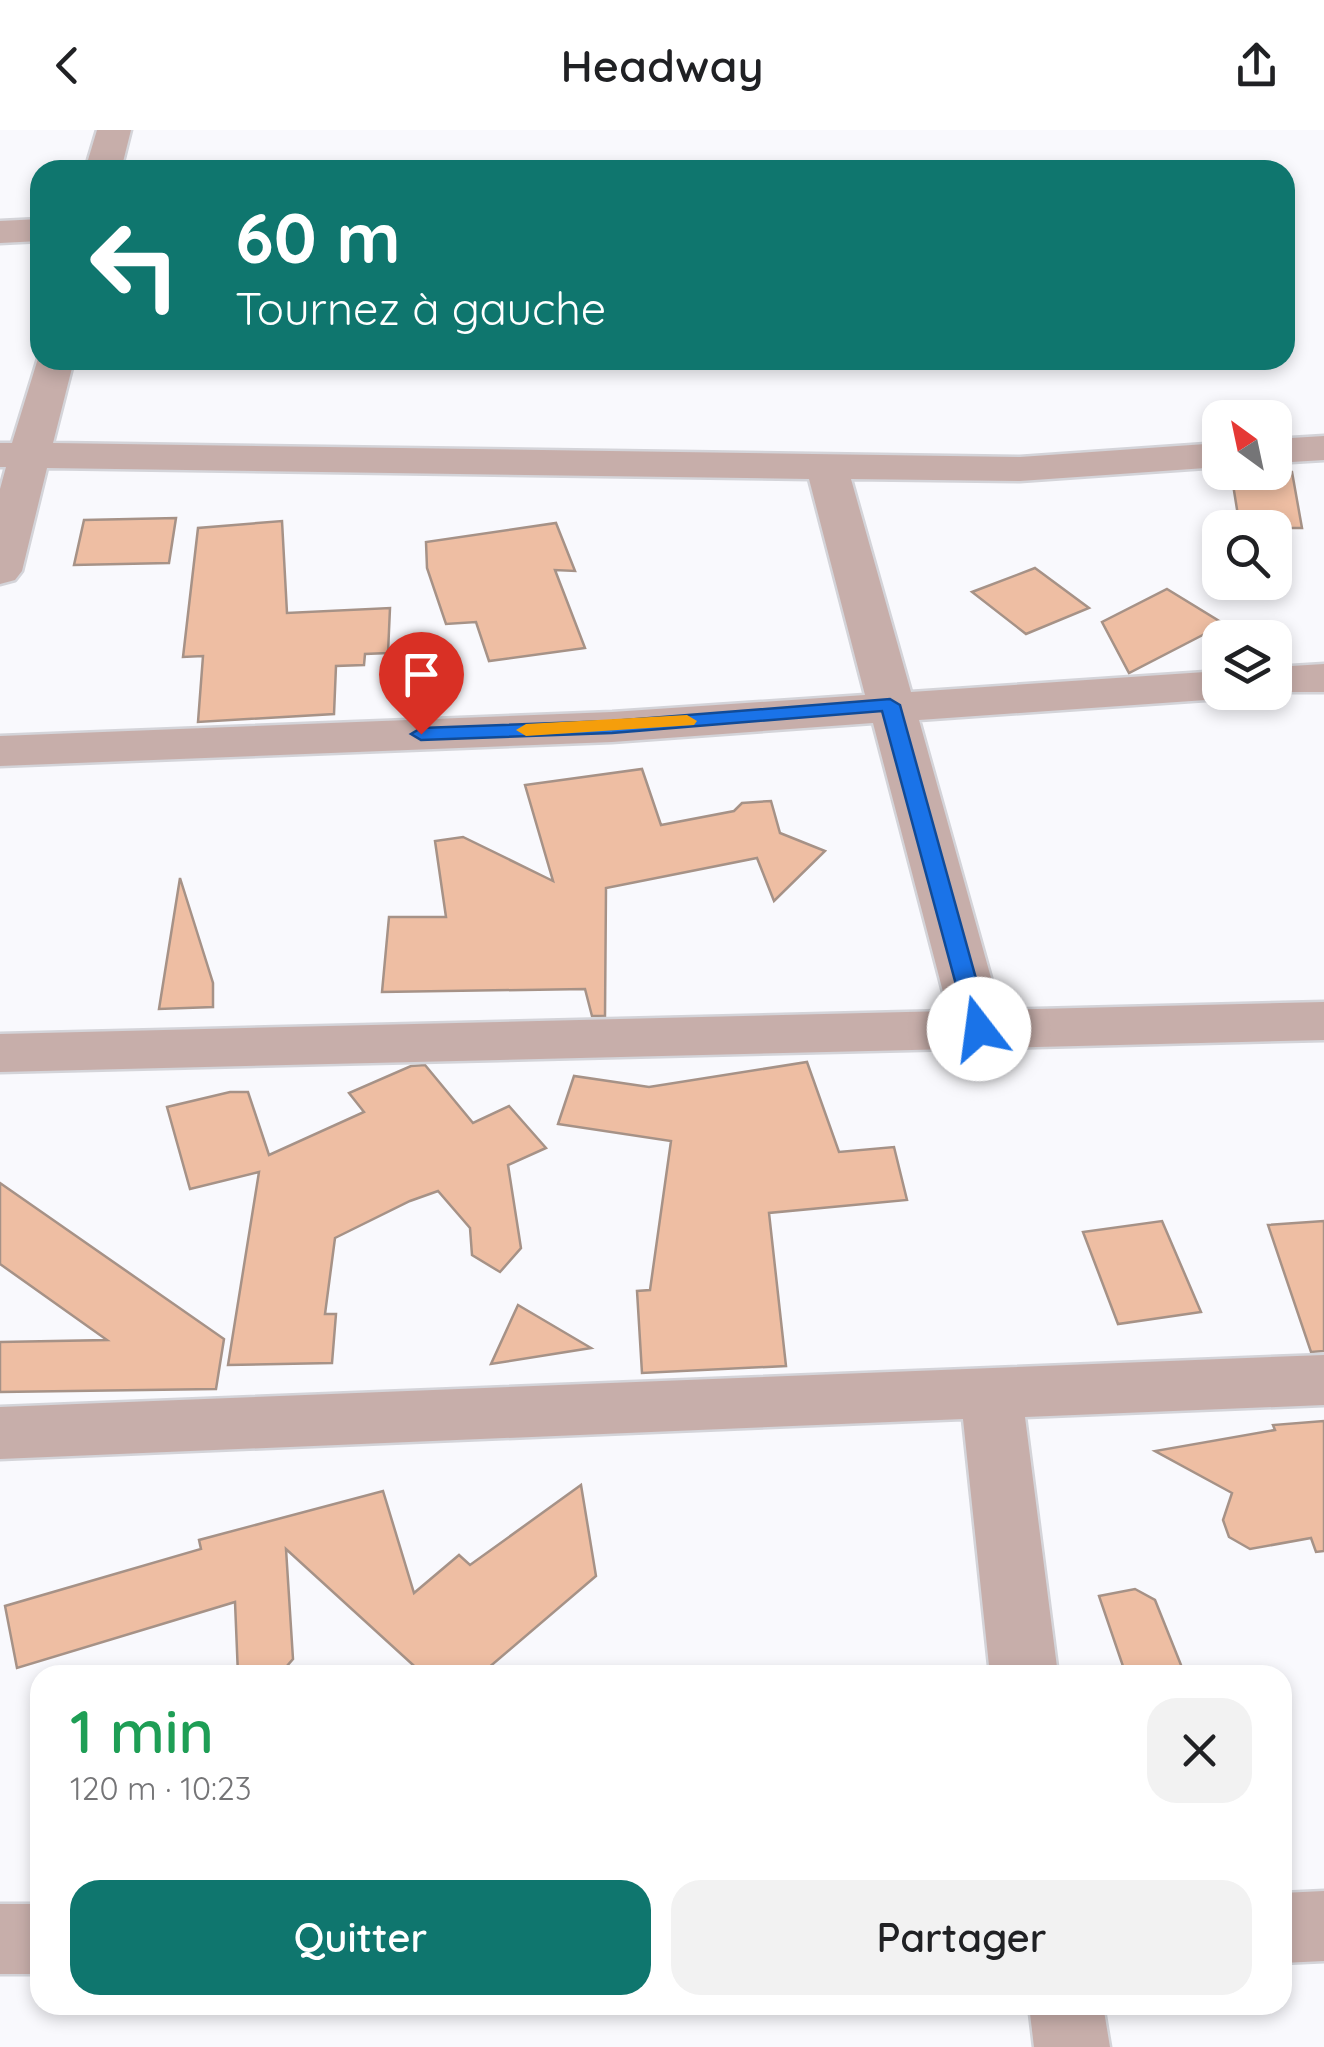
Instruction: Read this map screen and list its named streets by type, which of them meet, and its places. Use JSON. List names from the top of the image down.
{
  "north": "top left",
  "page": {
    "header": "Headway",
    "turn": ["60 m", "Tournez à gauche"],
    "heading": ["1 min", "120 m · 10:23"],
    "buttons": ["Quitter", "Partager"]
  }
}
